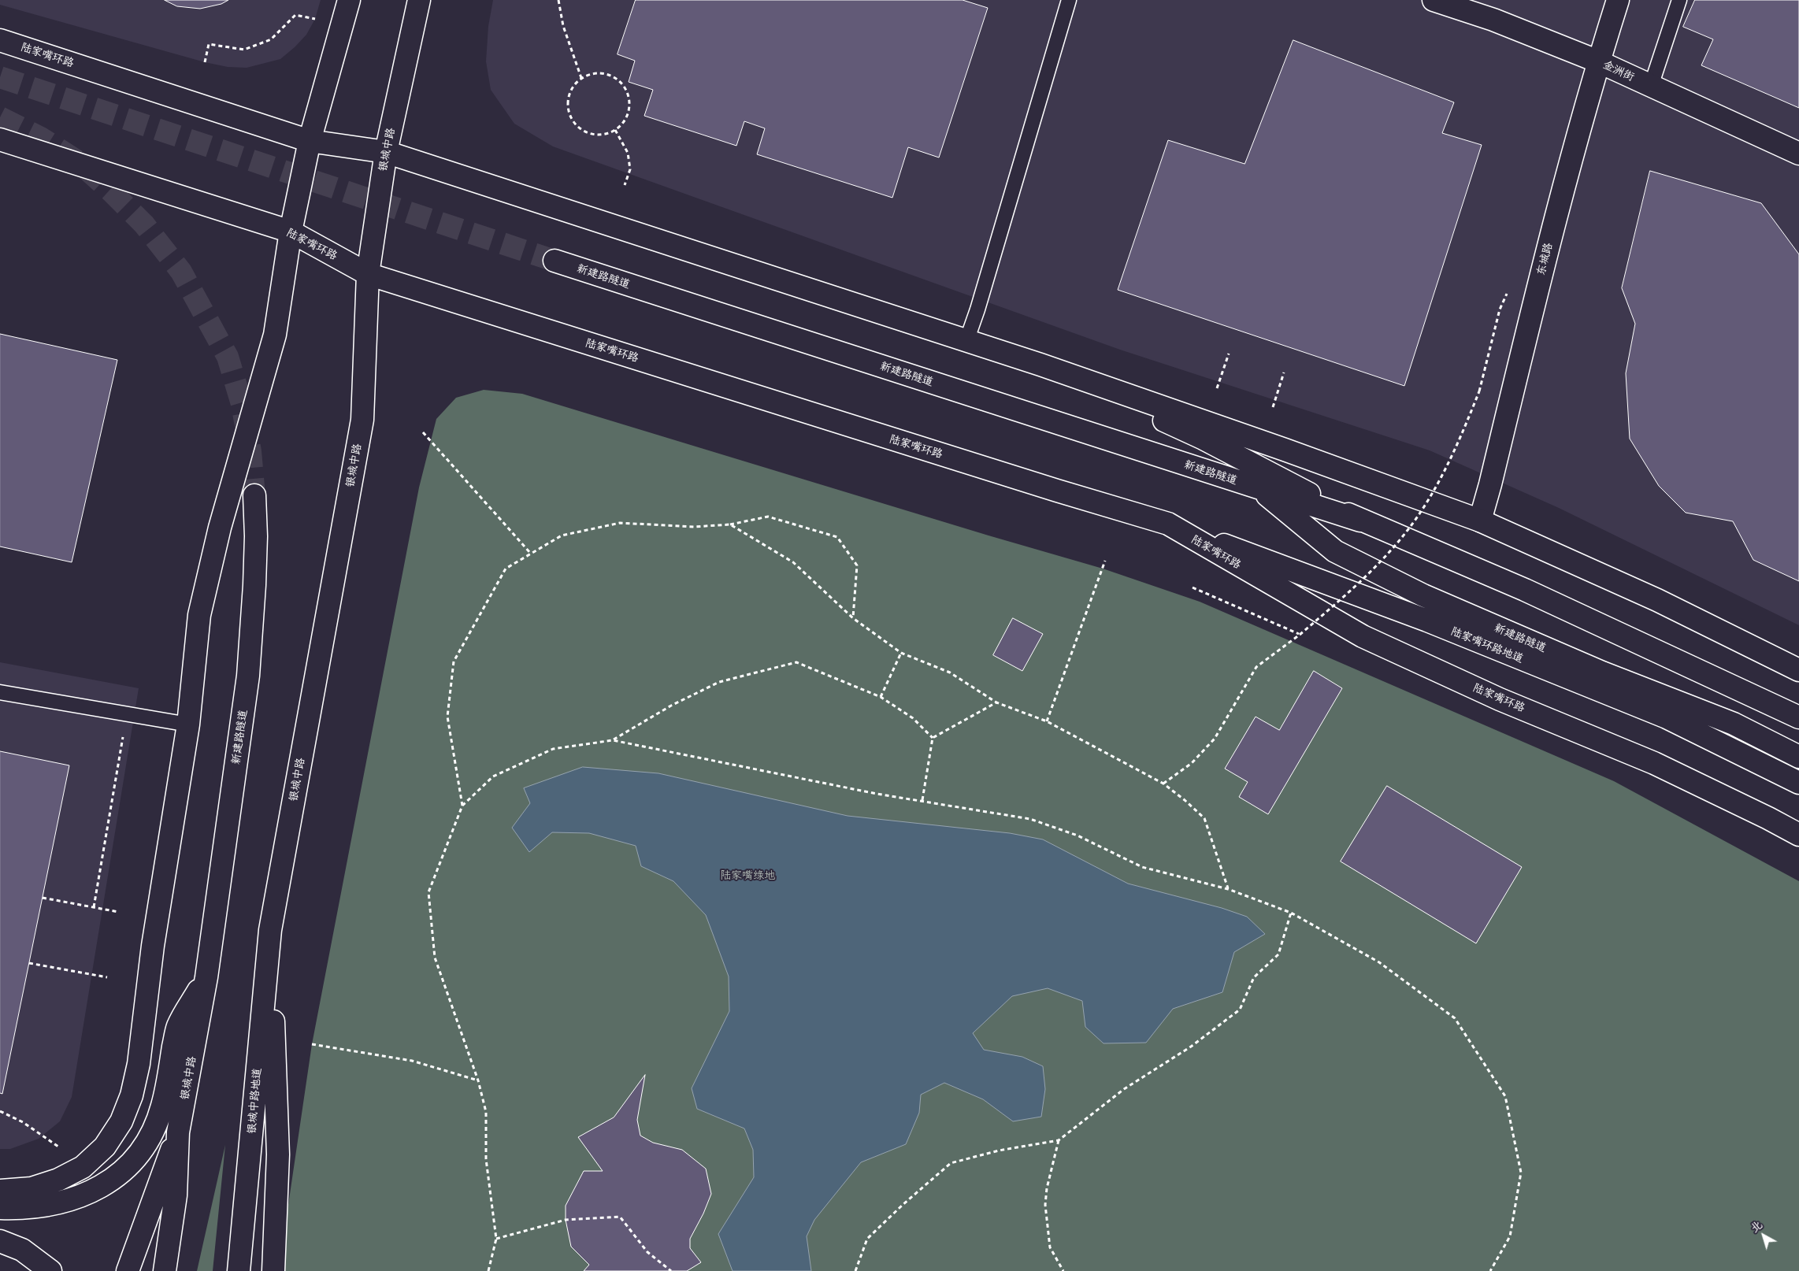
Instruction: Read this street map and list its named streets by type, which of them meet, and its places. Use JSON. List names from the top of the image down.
{
  "streets": {
    "main road": [
      "陆家嘴环路",
      "金洲街",
      "银城中路",
      "东城路",
      "新建路隧道",
      "陆家嘴环路地道",
      "银城中路地道"
    ]
  },
  "crossings": [
    ["陆家嘴环路", "银城中路"],
    ["陆家嘴环路", "东城路"],
    ["陆家嘴环路", "新建路隧道"],
    ["陆家嘴环路", "陆家嘴环路地道"],
    ["金洲街", "东城路"],
    ["银城中路", "新建路隧道"],
    ["银城中路", "银城中路地道"]
  ],
  "parks": ["陆家嘴绿地"],
  "north": "top left"
}
